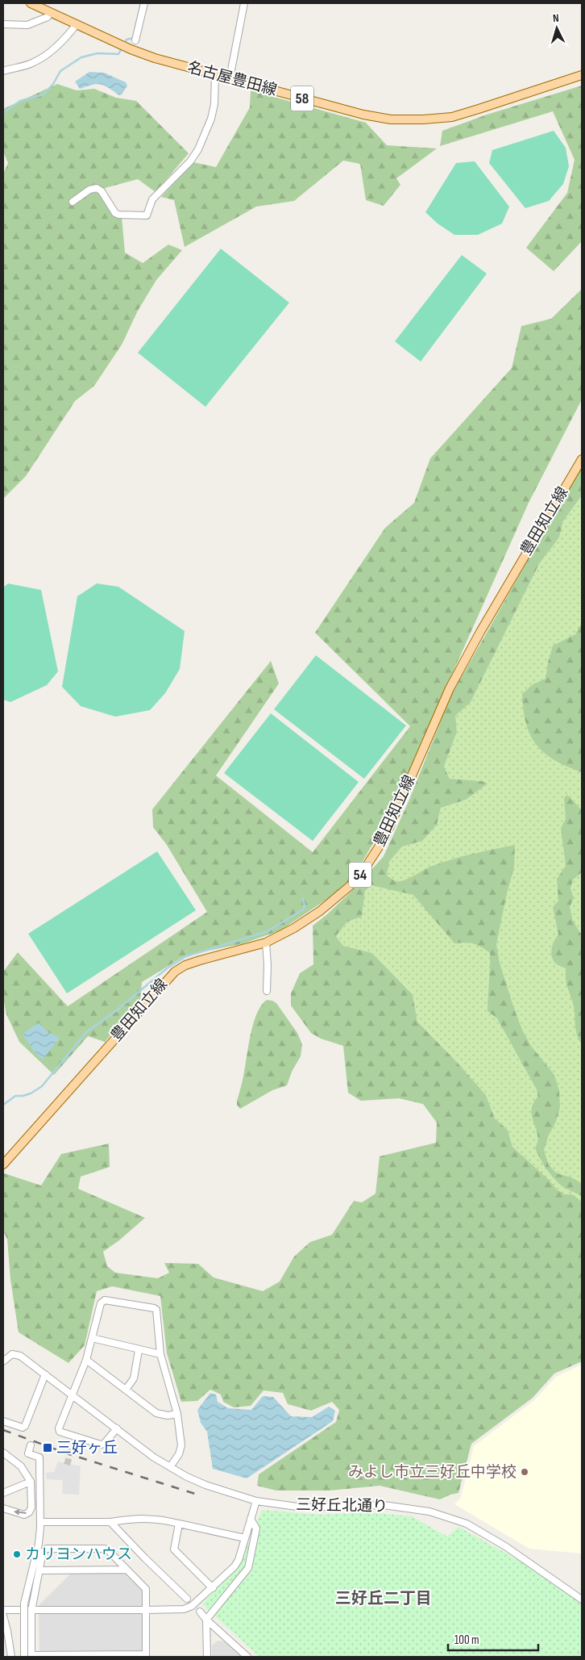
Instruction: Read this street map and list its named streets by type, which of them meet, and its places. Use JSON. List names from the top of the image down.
{
  "streets": {
    "main road": [
      "名古屋豊田線",
      "58",
      "豊田知立線",
      "54"
    ],
    "street": ["三好丘北通り"]
  },
  "districts": ["三好丘二丁目"],
  "places": {
    "transit": ["三好ヶ丘"],
    "other": ["みよし市立三好丘中学校", "カリヨンハウス"]
  },
  "scale_bar": "100 m",
  "north": "top"
}
